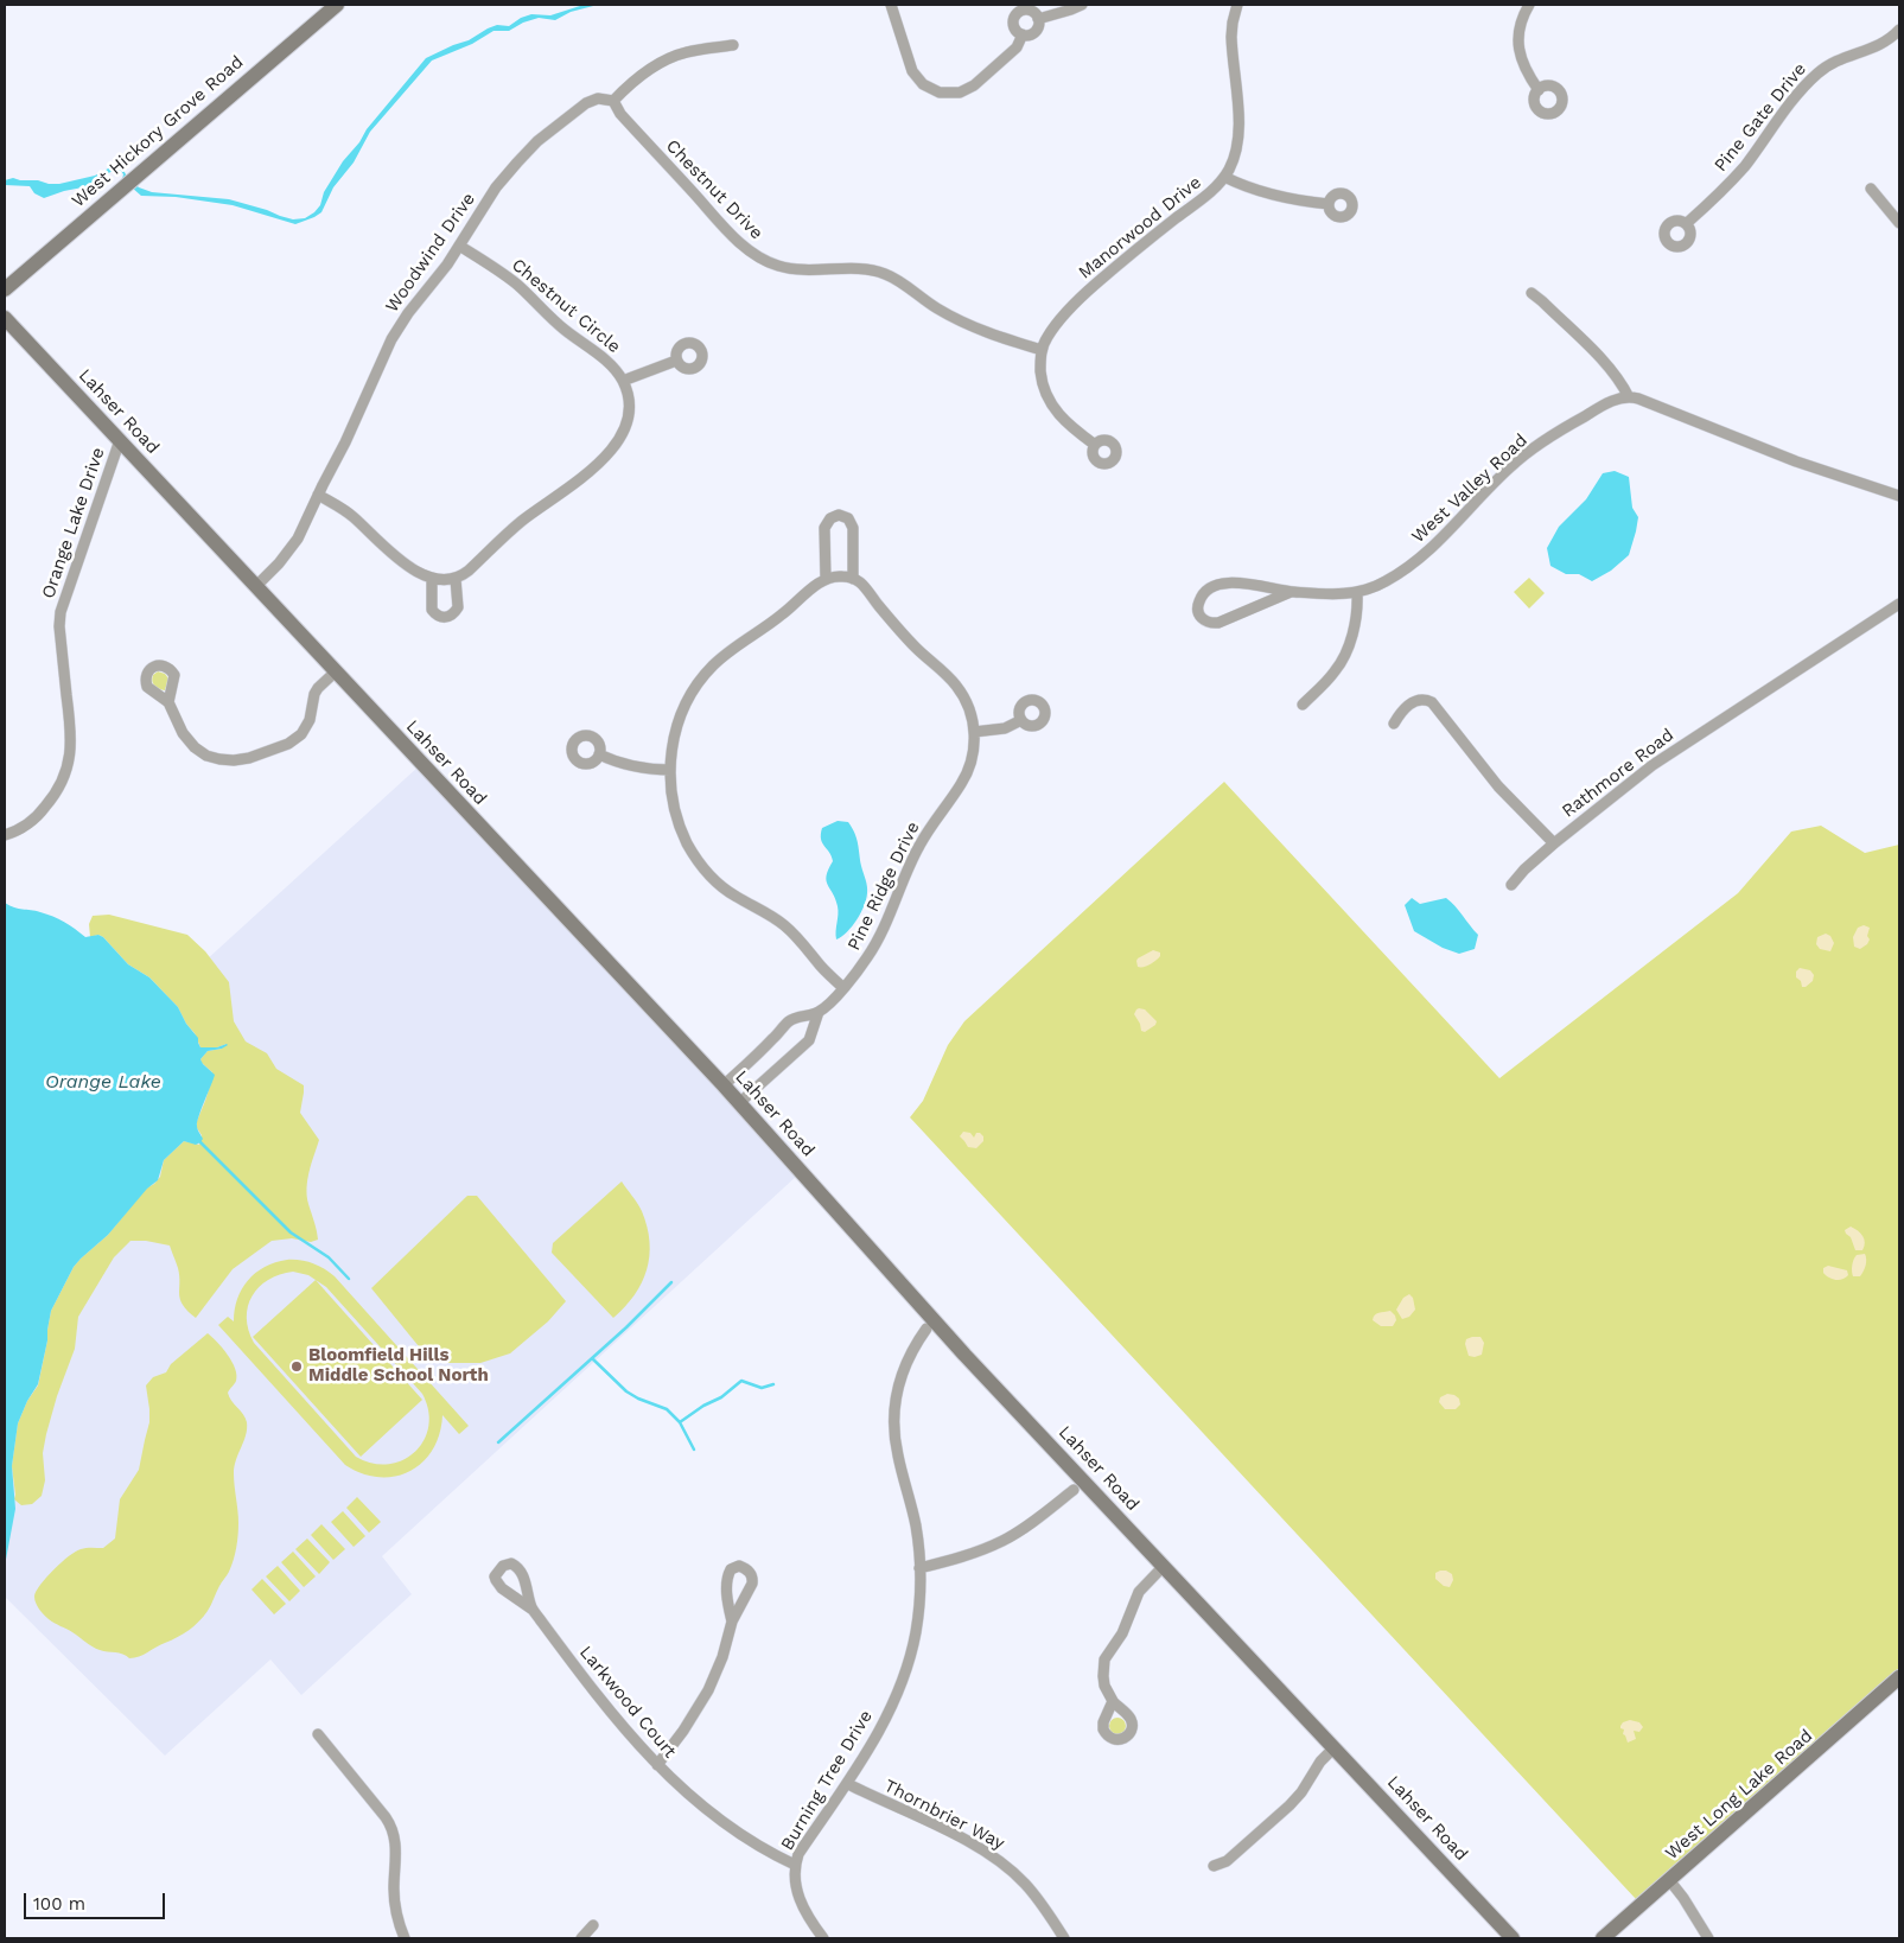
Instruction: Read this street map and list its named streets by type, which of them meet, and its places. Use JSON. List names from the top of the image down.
{
  "streets": {
    "street": [
      "Pine Gate Drive",
      "West Hickory Grove Road",
      "Chestnut Drive",
      "Manorwood Drive",
      "Woodwind Drive",
      "Chestnut Circle",
      "Lahser Road",
      "West Valley Road",
      "Orange Lake Drive",
      "Rathmore Road",
      "Pine Ridge Drive",
      "Larkwood Court",
      "Burning Tree Drive",
      "West Long Lake Road",
      "Thornbrier Way"
    ]
  },
  "crossings": [
    ["Chestnut Drive", "Manorwood Drive"],
    ["Chestnut Drive", "Woodwind Drive"],
    ["Woodwind Drive", "Chestnut Circle"],
    ["Woodwind Drive", "Lahser Road"],
    ["Lahser Road", "Orange Lake Drive"],
    ["Lahser Road", "Pine Ridge Drive"],
    ["Larkwood Court", "Burning Tree Drive"],
    ["Burning Tree Drive", "Thornbrier Way"]
  ],
  "water": ["Orange Lake"],
  "places": ["Bloomfield Hills Middle School North"],
  "scale_bar": "100 m"
}
